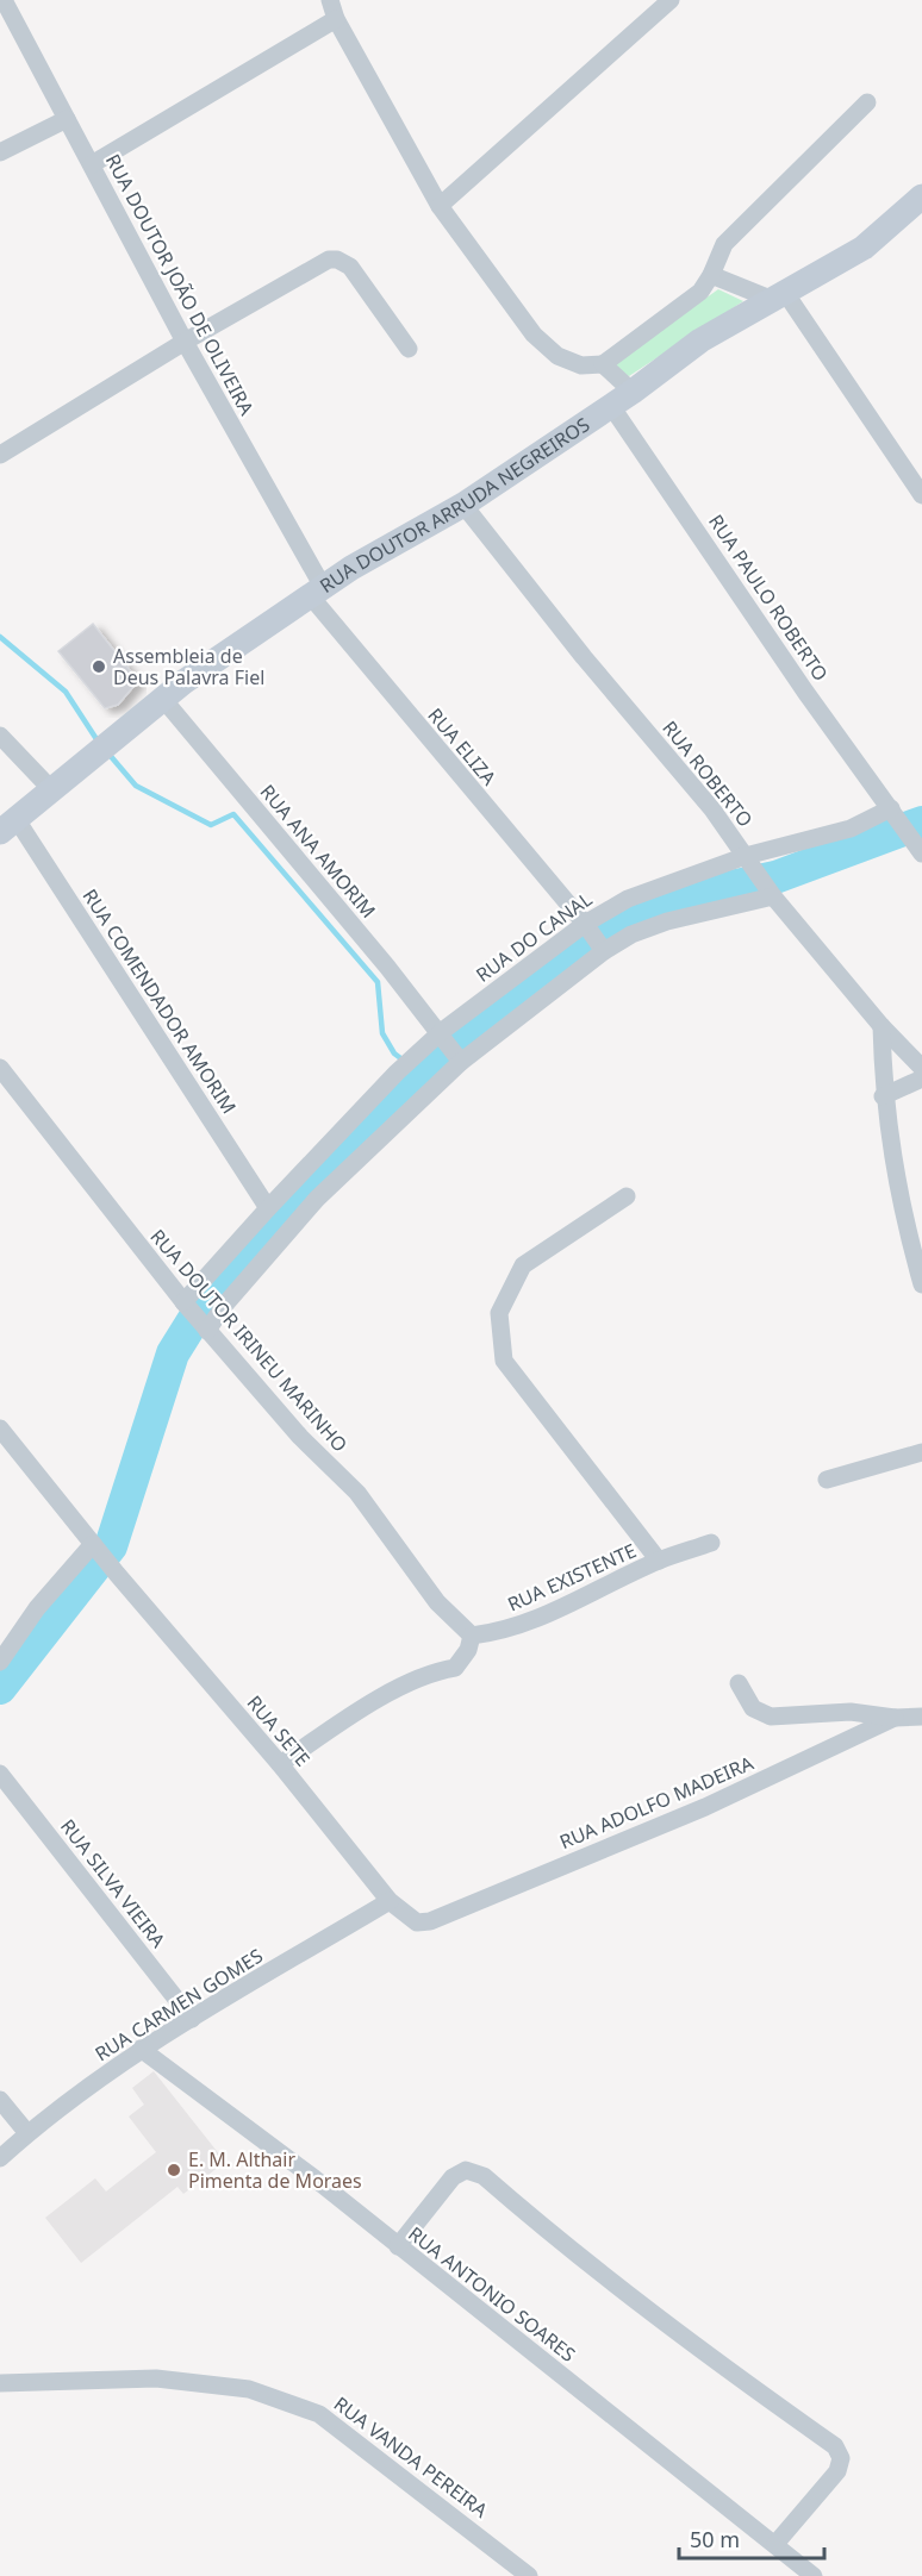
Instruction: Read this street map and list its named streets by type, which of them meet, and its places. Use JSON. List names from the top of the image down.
{
  "streets": {
    "street": [
      "RUA DOUTOR JOÃO DE OLIVEIRA",
      "RUA DOUTOR ARRUDA NEGREIROS",
      "RUA PAULO ROBERTO",
      "RUA ELIZA",
      "RUA ROBERTO",
      "RUA ANA AMORIM",
      "RUA DO CANAL",
      "RUA COMENDADOR AMORIM",
      "RUA DOUTOR IRINEU MARINHO",
      "RUA EXISTENTE",
      "RUA SETE",
      "RUA ADOLFO MADEIRA",
      "RUA SILVA VIEIRA",
      "RUA CARMEN GOMES",
      "RUA ANTONIO SOARES",
      "RUA VANDA PEREIRA"
    ]
  },
  "crossings": [
    ["RUA DOUTOR JOÃO DE OLIVEIRA", "RUA DOUTOR ARRUDA NEGREIROS"],
    ["RUA DOUTOR JOÃO DE OLIVEIRA", "RUA ELIZA"],
    ["RUA DOUTOR ARRUDA NEGREIROS", "RUA PAULO ROBERTO"],
    ["RUA DOUTOR ARRUDA NEGREIROS", "RUA ELIZA"],
    ["RUA DOUTOR ARRUDA NEGREIROS", "RUA ROBERTO"],
    ["RUA DOUTOR ARRUDA NEGREIROS", "RUA ANA AMORIM"],
    ["RUA DOUTOR ARRUDA NEGREIROS", "RUA COMENDADOR AMORIM"],
    ["RUA PAULO ROBERTO", "RUA DO CANAL"],
    ["RUA ELIZA", "RUA DO CANAL"],
    ["RUA ROBERTO", "RUA DO CANAL"],
    ["RUA ANA AMORIM", "RUA DO CANAL"],
    ["RUA DO CANAL", "RUA COMENDADOR AMORIM"],
    ["RUA DO CANAL", "RUA DOUTOR IRINEU MARINHO"],
    ["RUA DOUTOR IRINEU MARINHO", "RUA EXISTENTE"],
    ["RUA SETE", "RUA ADOLFO MADEIRA"],
    ["RUA SETE", "RUA CARMEN GOMES"],
    ["RUA SILVA VIEIRA", "RUA CARMEN GOMES"],
    ["RUA CARMEN GOMES", "RUA ANTONIO SOARES"]
  ],
  "places": ["Assembleia de Deus Palavra Fiel", "E. M. Althair Pimenta de Moraes"],
  "scale_bar": "50 m"
}
